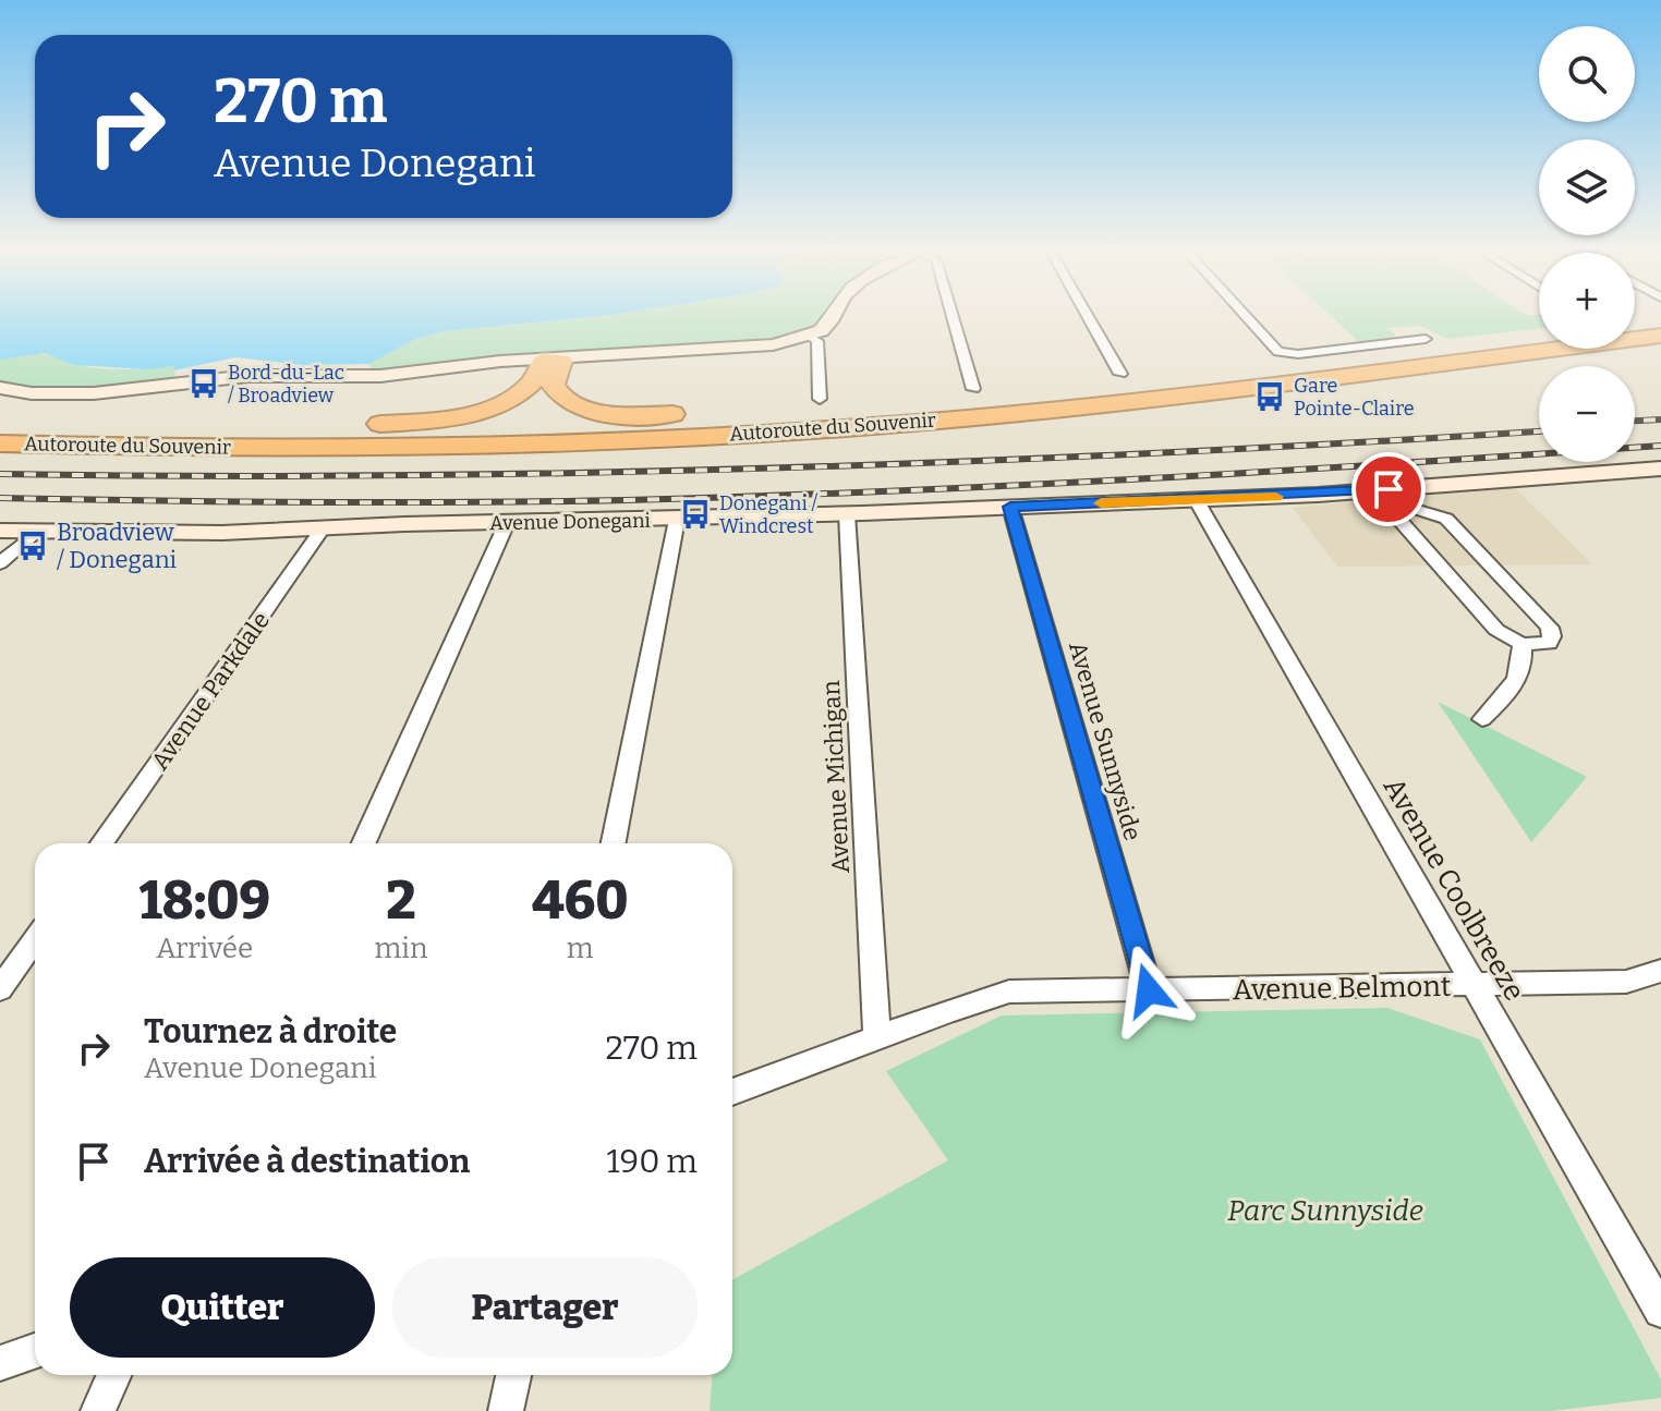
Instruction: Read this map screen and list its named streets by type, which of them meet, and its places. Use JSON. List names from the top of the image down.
{
  "streets": {
    "highway": ["Autoroute du Souvenir"],
    "street": [
      "Avenue Donegani",
      "Avenue Parkdale",
      "Avenue Sunnyside",
      "Avenue Michigan",
      "Avenue Coolbreeze",
      "Avenue Belmont"
    ]
  },
  "crossings": [
    ["Avenue Donegani", "Avenue Parkdale"],
    ["Avenue Donegani", "Avenue Sunnyside"],
    ["Avenue Donegani", "Avenue Michigan"],
    ["Avenue Donegani", "Avenue Coolbreeze"],
    ["Avenue Sunnyside", "Avenue Belmont"],
    ["Avenue Michigan", "Avenue Belmont"],
    ["Avenue Coolbreeze", "Avenue Belmont"]
  ],
  "parks": ["Parc Sunnyside"],
  "places": {
    "bus stop": [
      "Bord-du-Lac / Broadview",
      "Gare Pointe-Claire",
      "Donegani / Windcrest",
      "Broadview / Donegani"
    ]
  },
  "page": {
    "map_buttons": ["+", "−"],
    "turn": ["270 m", "Avenue Donegani"],
    "eta": [
      "18:09",
      "Arrivée",
      "2",
      "min",
      "460",
      "m"
    ],
    "list": [
      {
        "name": "Tournez à droite",
        "note": "Avenue Donegani",
        "value": "270 m"
      },
      {
        "name": "Arrivée à destination",
        "value": "190 m"
      }
    ],
    "buttons": ["Quitter", "Partager"]
  }
}
